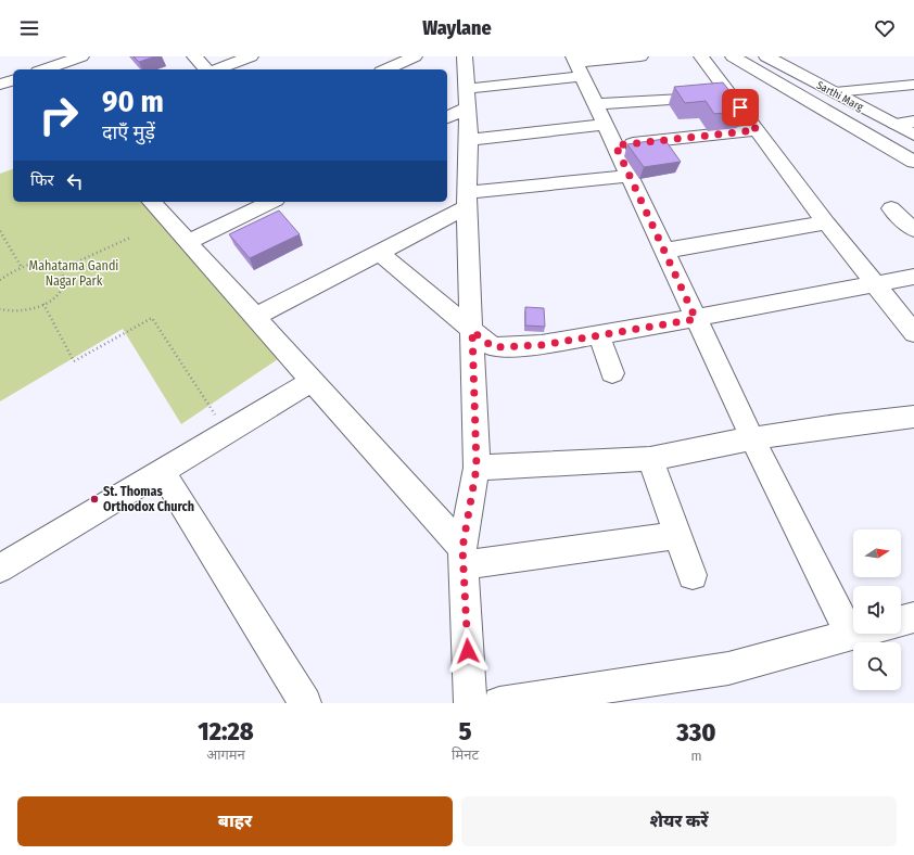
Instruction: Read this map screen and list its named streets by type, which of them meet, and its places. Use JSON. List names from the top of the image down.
{
  "streets": {
    "street": ["Sarthi Marg"]
  },
  "parks": ["Mahatama Gandi Nagar Park"],
  "places": ["St. Thomas Orthodox Church"],
  "north": "right",
  "page": {
    "header": "Waylane",
    "turn": ["90 m", "दाएँ मुड़ें"],
    "then": "फिर",
    "eta": [
      "12:28",
      "आगमन",
      "5",
      "मिनट",
      "330",
      "m"
    ],
    "buttons": ["बाहर", "शेयर करें"]
  }
}
